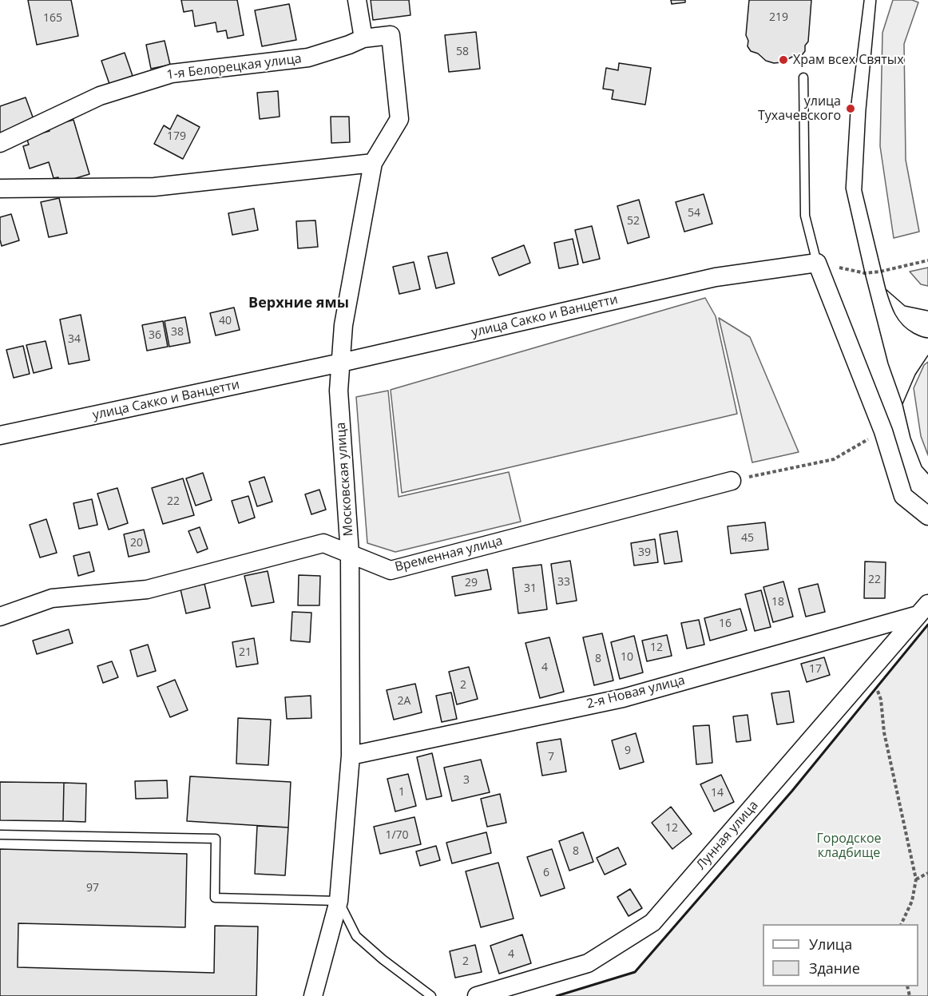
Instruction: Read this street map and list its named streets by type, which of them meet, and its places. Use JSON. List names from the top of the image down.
{
  "streets": {
    "street": [
      "1-я Белорецкая улица",
      "улица Сакко и Ванцетти",
      "Московская улица",
      "Временная улица",
      "2-я Новая улица",
      "Лунная улица"
    ]
  },
  "crossings": [
    ["1-я Белорецкая улица", "Московская улица"],
    ["улица Сакко и Ванцетти", "Московская улица"],
    ["Московская улица", "Временная улица"],
    ["Московская улица", "2-я Новая улица"],
    ["2-я Новая улица", "Лунная улица"]
  ],
  "districts": ["Верхние ямы"],
  "parks": ["Городское кладбище"],
  "places": ["Храм всех Святых", "улица Тухачевского"],
  "house_numbers": [
    "219",
    "165",
    "58",
    "179",
    "54",
    "52",
    "40",
    "38",
    "36",
    "34",
    "22",
    "45",
    "20",
    "39",
    "22",
    "33",
    "29",
    "31",
    "18",
    "16",
    "12",
    "21",
    "10",
    "8",
    "4",
    "17",
    "2",
    "2А",
    "9",
    "7",
    "3",
    "1",
    "14",
    "12",
    "1/70",
    "8",
    "6",
    "97",
    "4",
    "2"
  ],
  "legend": ["Улица", "Здание"]
}
